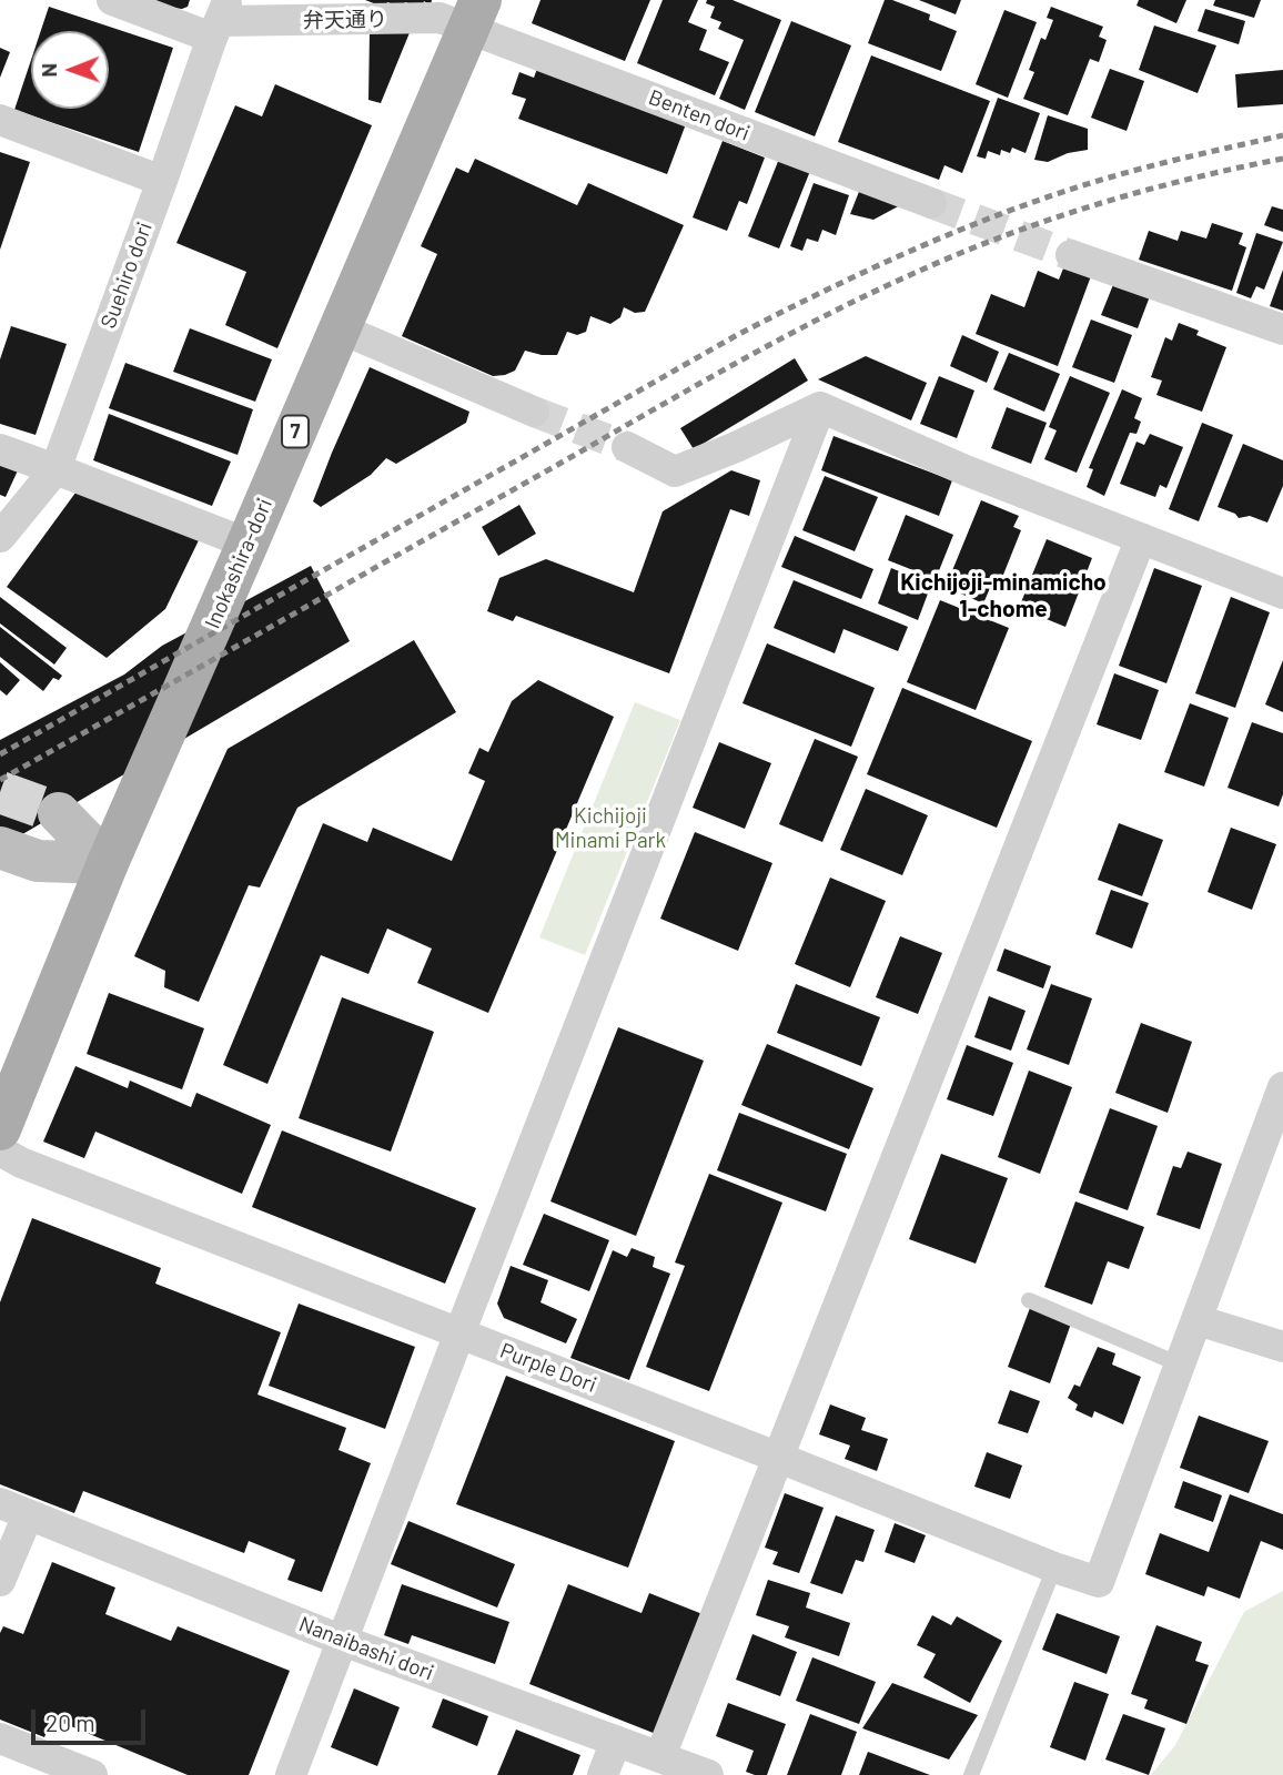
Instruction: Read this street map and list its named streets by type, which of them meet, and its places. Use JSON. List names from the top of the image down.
{
  "streets": {
    "main road": ["7", "Inokashira-dori"],
    "street": [
      "弁天通り",
      "Benten dori",
      "Suehiro dori",
      "Purple Dori",
      "Nanaibashi dori"
    ]
  },
  "crossings": [
    ["弁天通り", "Benten dori"],
    ["弁天通り", "Suehiro dori"],
    ["弁天通り", "Inokashira-dori"],
    ["Benten dori", "Inokashira-dori"]
  ],
  "districts": ["Kichijoji-minamicho 1-chome"],
  "parks": ["Kichijoji Minami Park"],
  "scale_bar": "20 m",
  "north": "left"
}
